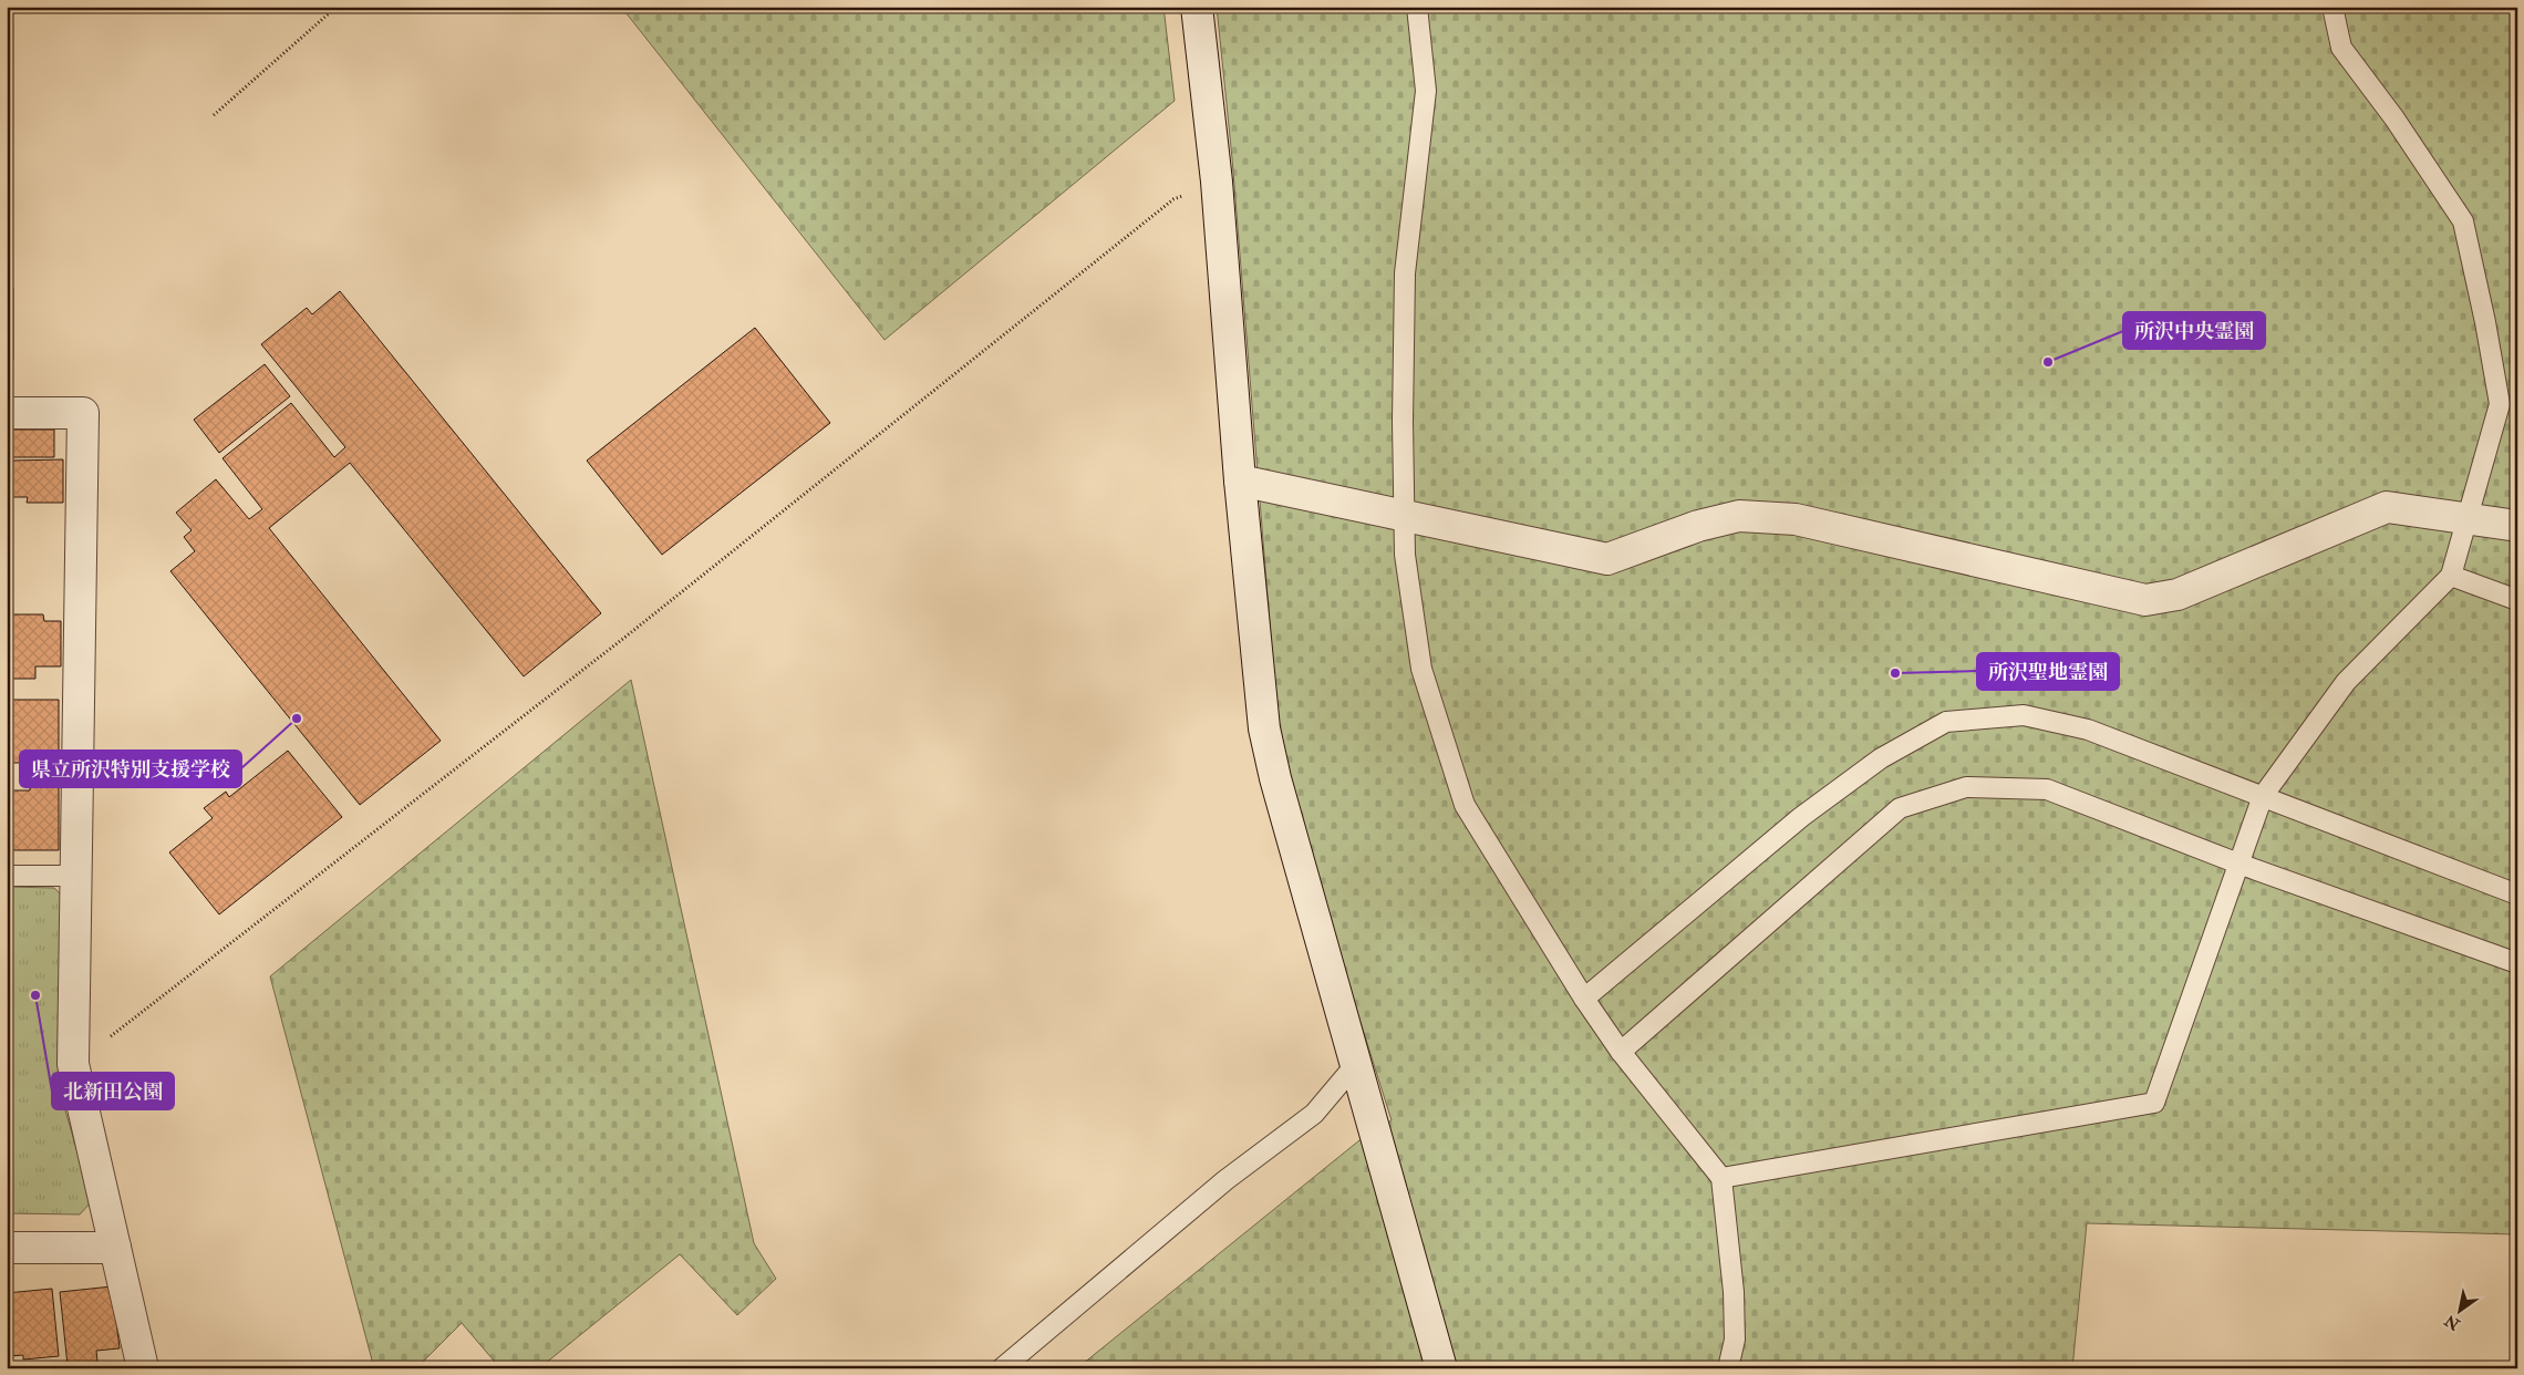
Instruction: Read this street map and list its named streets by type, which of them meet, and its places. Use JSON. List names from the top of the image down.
{
  "places": [
    "所沢中央霊園",
    "所沢聖地霊園",
    "県立所沢特別支援学校",
    "北新田公園"
  ],
  "north": "bottom left"
}
